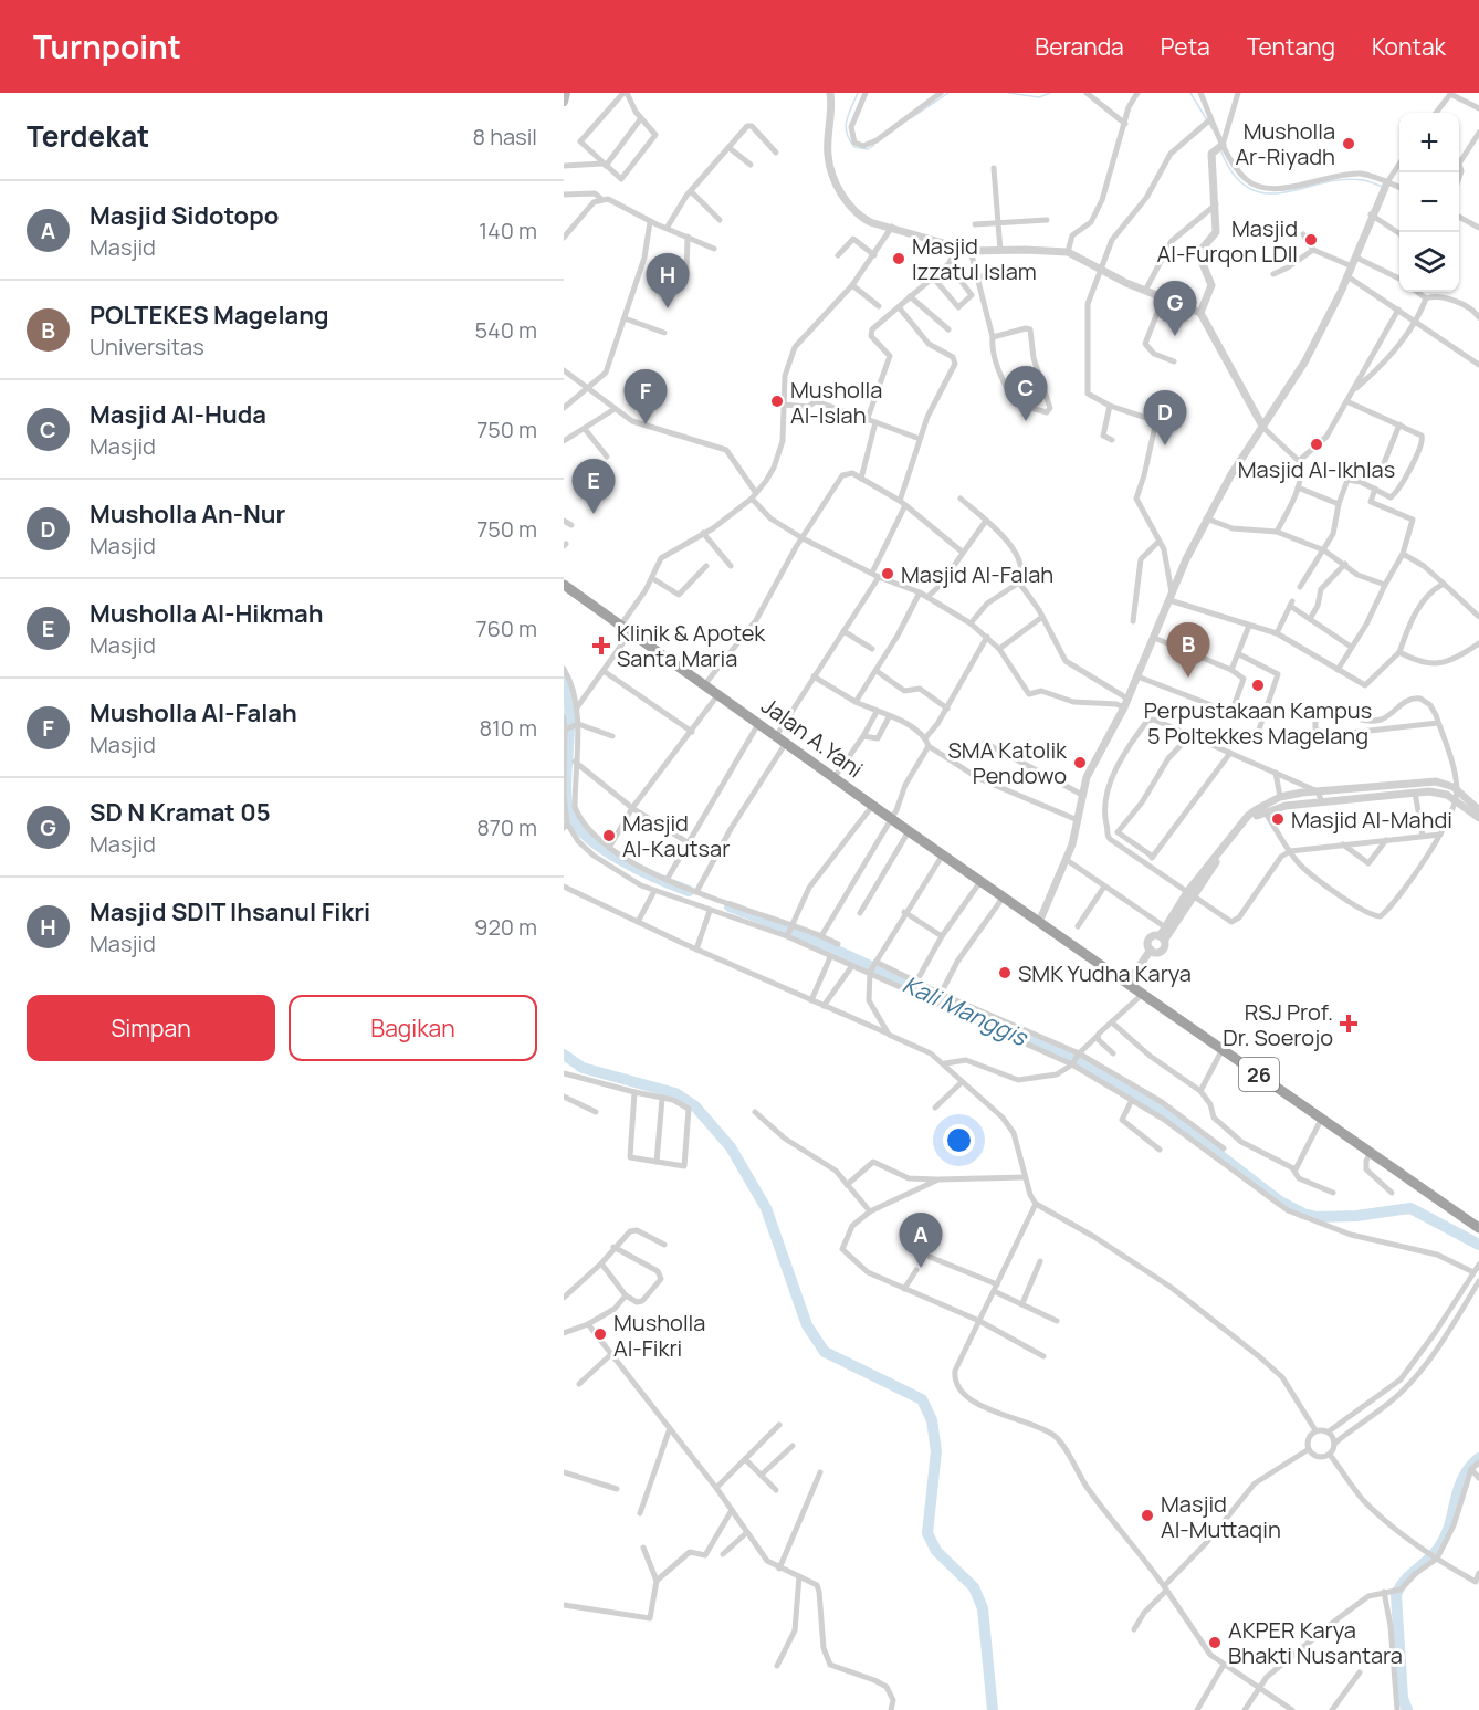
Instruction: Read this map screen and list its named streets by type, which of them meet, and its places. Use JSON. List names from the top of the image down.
{
  "streets": {
    "highway": ["Jalan A.Yani", "26"]
  },
  "crossings": [
    ["Jalan A.Yani", "26"]
  ],
  "water": ["Kali Manggis"],
  "places": {
    "other": [
      "Musholla Ar-Riyadh",
      "Masjid Al-Furqon LDII",
      "Masjid Izzatul Islam",
      "Musholla Al-Islah",
      "Masjid Al-Ikhlas",
      "Masjid Al-Falah",
      "Perpustakaan Kampus 5 Poltekkes Magelang",
      "SMA Katolik Pendowo",
      "Masjid Al-Mahdi",
      "Masjid Al-Kautsar",
      "SMK Yudha Karya",
      "Musholla Al-Fikri",
      "Masjid Al-Muttaqin",
      "AKPER Karya Bhakti Nusantara"
    ],
    "health": ["Klinik & Apotek Santa Maria", "RSJ Prof. Dr. Soerojo"]
  },
  "page": {
    "header": "Turnpoint",
    "nav": [
      "Beranda",
      "Peta",
      "Tentang",
      "Kontak"
    ],
    "heading": ["Terdekat", "8 hasil"],
    "map_buttons": ["+", "−"],
    "list": [
      {
        "mark": "A",
        "name": "Masjid Sidotopo",
        "note": "Masjid",
        "value": "140 m"
      },
      {
        "mark": "B",
        "name": "POLTEKES Magelang",
        "note": "Universitas",
        "value": "540 m"
      },
      {
        "mark": "C",
        "name": "Masjid Al-Huda",
        "note": "Masjid",
        "value": "750 m"
      },
      {
        "mark": "D",
        "name": "Musholla An-Nur",
        "note": "Masjid",
        "value": "750 m"
      },
      {
        "mark": "E",
        "name": "Musholla Al-Hikmah",
        "note": "Masjid",
        "value": "760 m"
      },
      {
        "mark": "F",
        "name": "Musholla Al-Falah",
        "note": "Masjid",
        "value": "810 m"
      },
      {
        "mark": "G",
        "name": "SD N Kramat 05",
        "note": "Masjid",
        "value": "870 m"
      },
      {
        "mark": "H",
        "name": "Masjid SDIT Ihsanul Fikri",
        "note": "Masjid",
        "value": "920 m"
      }
    ],
    "pins": [
      "H",
      "G",
      "C",
      "F",
      "D",
      "E",
      "B",
      "A"
    ],
    "buttons": ["Simpan", "Bagikan"]
  }
}
